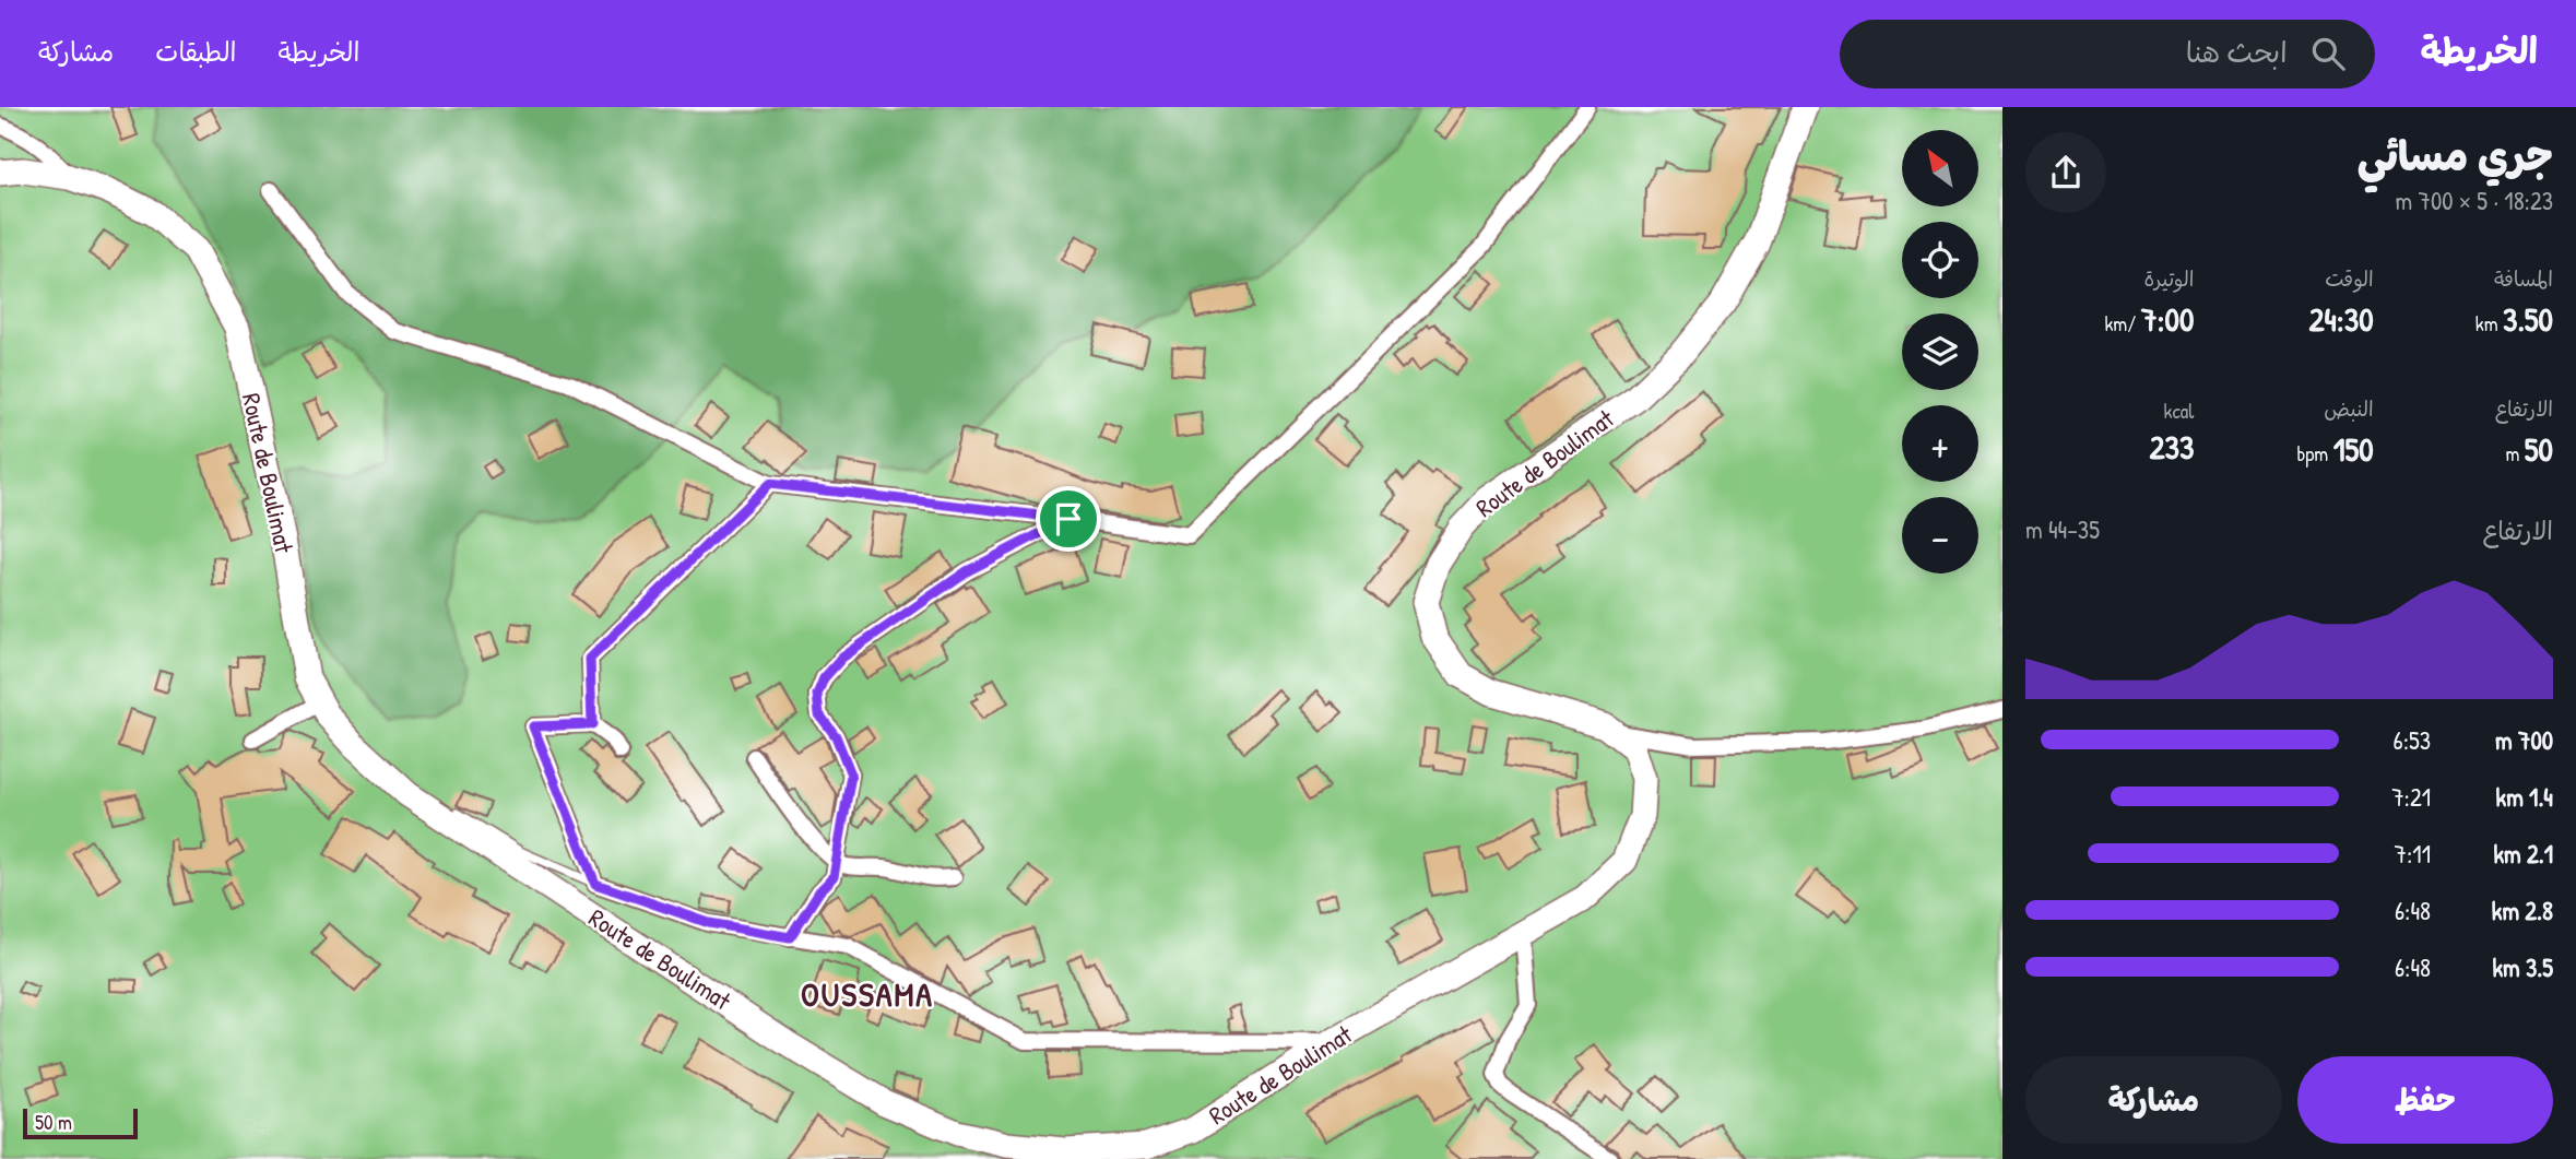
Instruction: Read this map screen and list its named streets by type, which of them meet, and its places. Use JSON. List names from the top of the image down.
{
  "streets": {
    "main road": ["Route de Boulimat"]
  },
  "districts": ["OUSSAMA"],
  "scale_bar": "50 m",
  "north": "top left",
  "page": {
    "header": "الخريطة",
    "search": "ابحث هنا",
    "nav": ["الخريطة", "الطبقات", "مشاركة"],
    "heading": ["جري مسائي", "18:23 · 5 × 700 m"],
    "map_buttons": ["+", "−"],
    "stats": [
      ["المسافة", "3.50 km"],
      ["الوقت", "24:30"],
      ["الوتيرة", "7:00 /km"],
      ["الارتفاع", "50 m"],
      ["النبض", "150 bpm"],
      ["kcal", "233"]
    ],
    "chart": ["الارتفاع", "35–44 m"],
    "list": [
      {
        "name": "700 m",
        "note": "6:53"
      },
      {
        "name": "1.4 km",
        "note": "7:21"
      },
      {
        "name": "2.1 km",
        "note": "7:11"
      },
      {
        "name": "2.8 km",
        "note": "6:48"
      },
      {
        "name": "3.5 km",
        "note": "6:48"
      }
    ],
    "buttons": ["حفظ", "مشاركة"],
    "scale": "50 m"
  }
}
